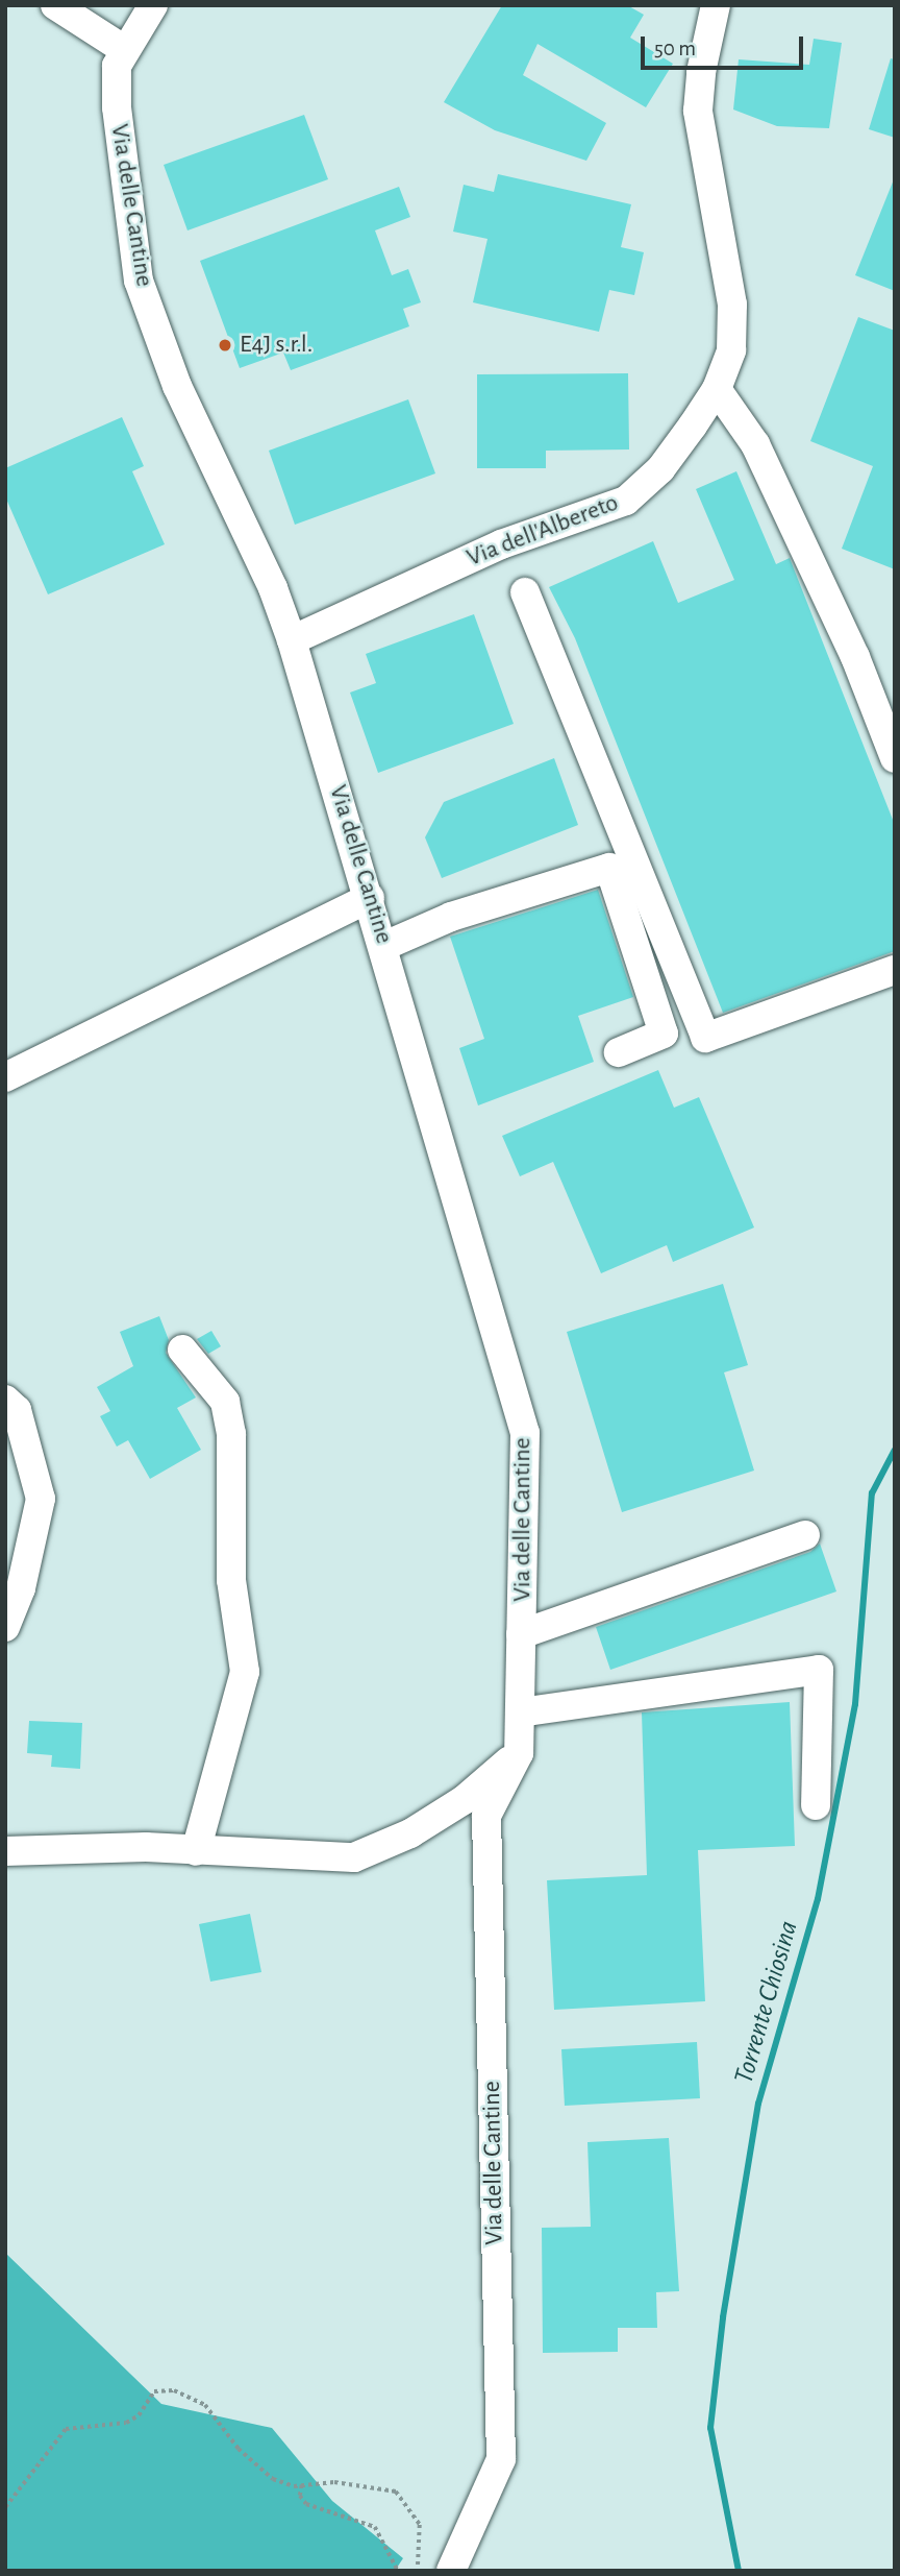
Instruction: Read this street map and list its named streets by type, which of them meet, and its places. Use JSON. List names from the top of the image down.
{
  "streets": {
    "street": ["Via delle Cantine", "Via dell'Albereto"]
  },
  "crossings": [
    ["Via delle Cantine", "Via dell'Albereto"]
  ],
  "water": ["Torrente Chiosina"],
  "places": ["E4J s.r.l."],
  "scale_bar": "50 m"
}
